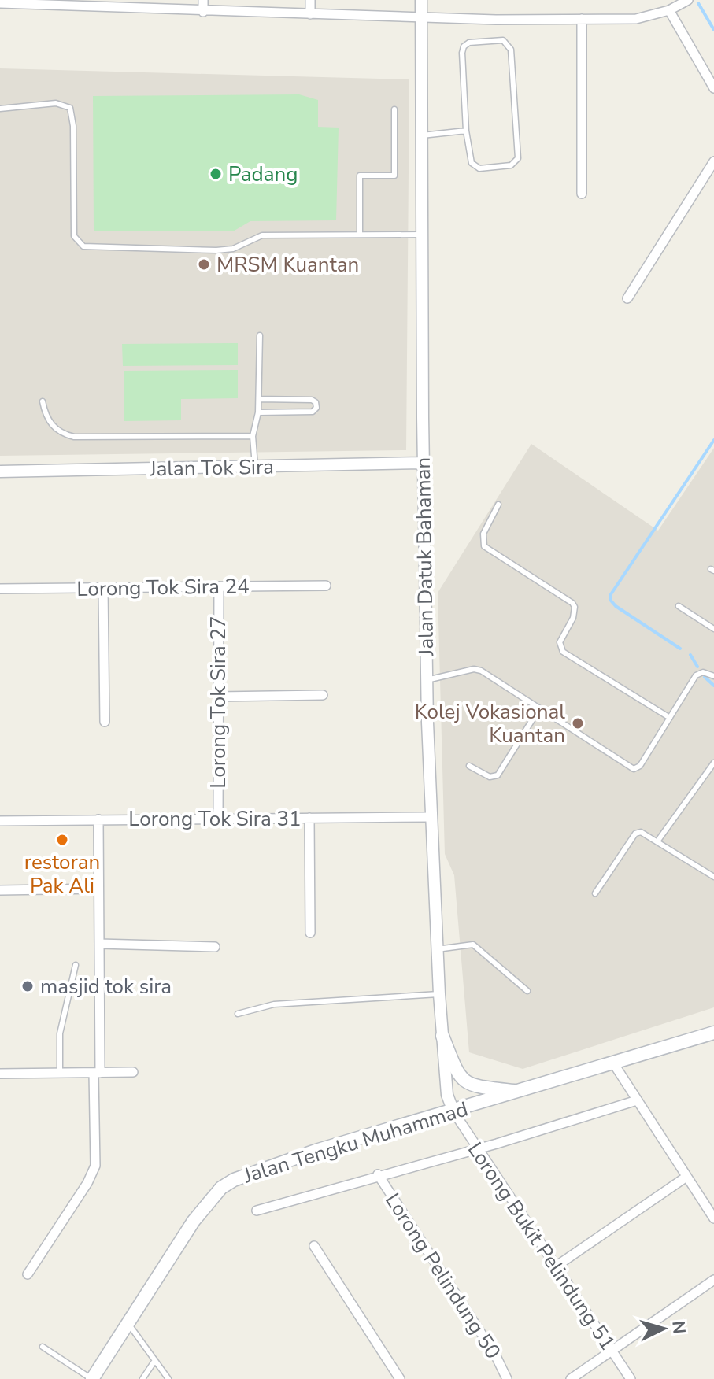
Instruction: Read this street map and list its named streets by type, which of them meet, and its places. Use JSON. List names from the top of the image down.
{
  "streets": {
    "main road": ["Jalan Tengku Muhammad"],
    "street": [
      "Jalan Tok Sira",
      "Jalan Datuk Bahaman",
      "Lorong Tok Sira 24",
      "Lorong Tok Sira 27",
      "Lorong Tok Sira 31",
      "Lorong Bukit Pelindung 51",
      "Lorong Pelindung 50"
    ]
  },
  "crossings": [
    ["Jalan Tok Sira", "Jalan Datuk Bahaman"],
    ["Jalan Datuk Bahaman", "Lorong Tok Sira 31"],
    ["Jalan Datuk Bahaman", "Jalan Tengku Muhammad"],
    ["Jalan Datuk Bahaman", "Lorong Bukit Pelindung 51"],
    ["Lorong Tok Sira 24", "Lorong Tok Sira 27"],
    ["Lorong Tok Sira 27", "Lorong Tok Sira 31"],
    ["Jalan Tengku Muhammad", "Lorong Bukit Pelindung 51"]
  ],
  "places": [
    "Padang",
    "MRSM Kuantan",
    "Kolej Vokasional Kuantan",
    "restoran Pak Ali",
    "masjid tok sira"
  ],
  "north": "right"
}
